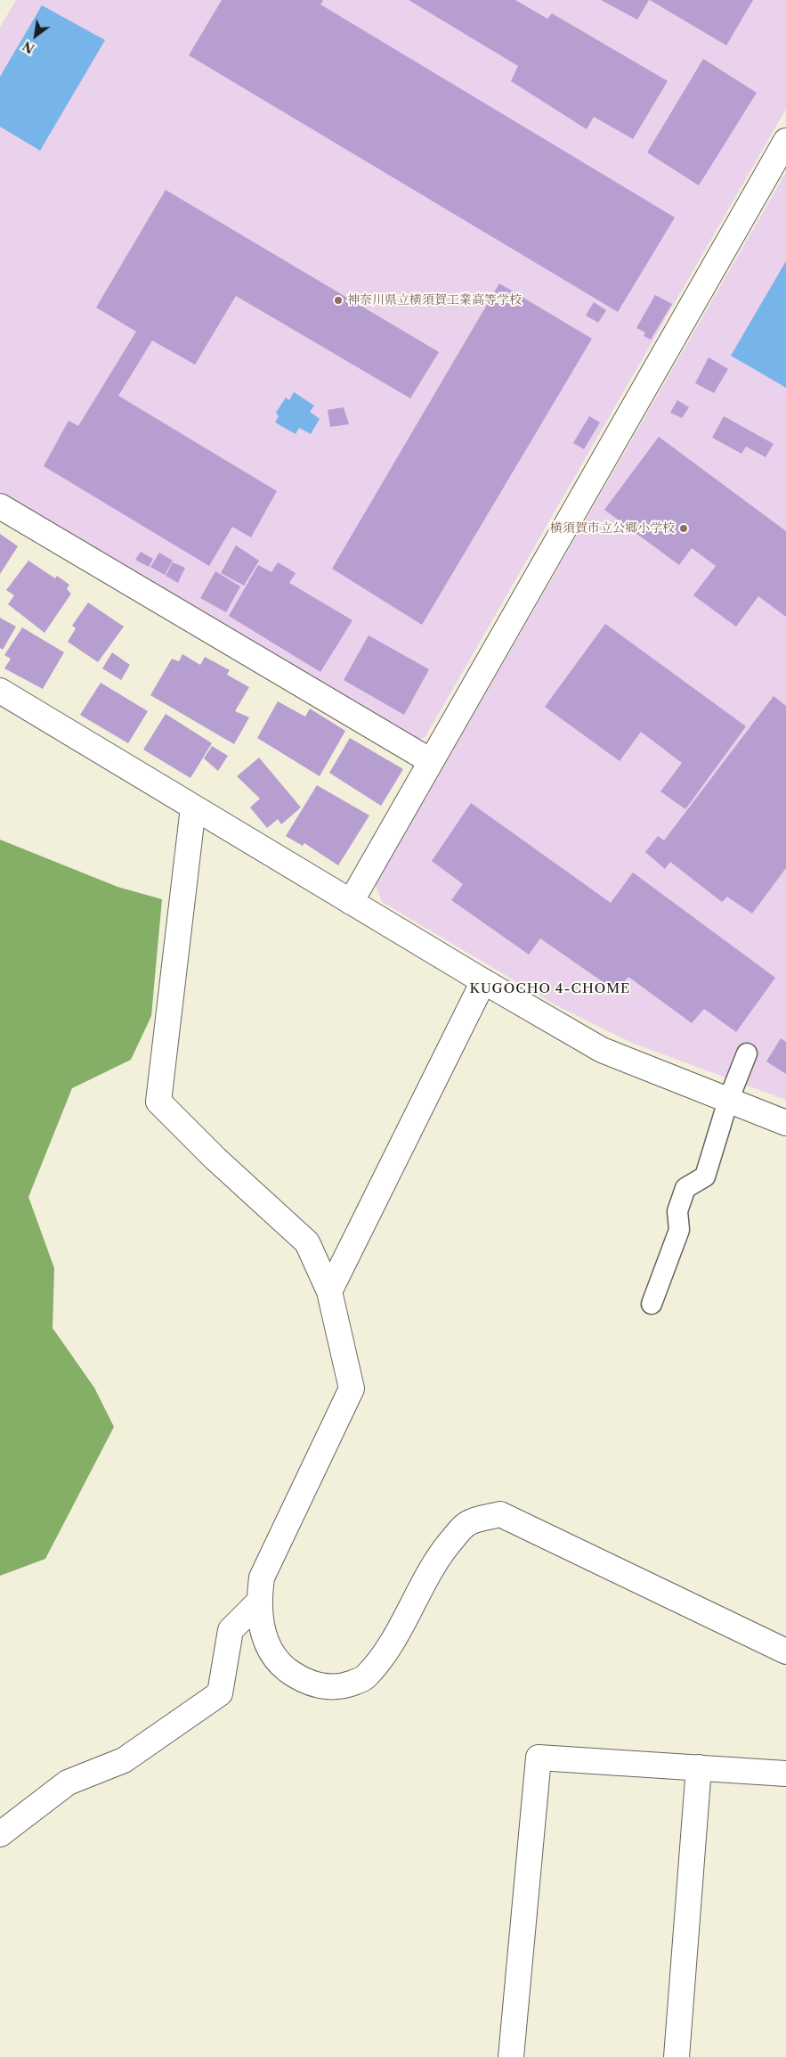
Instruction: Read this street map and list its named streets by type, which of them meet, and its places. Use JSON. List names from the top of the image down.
{
  "districts": ["KUGOCHO 4-CHOME"],
  "places": ["神奈川県立横須賀工業高等学校", "横須賀市立公郷小学校"],
  "north": "bottom left"
}
